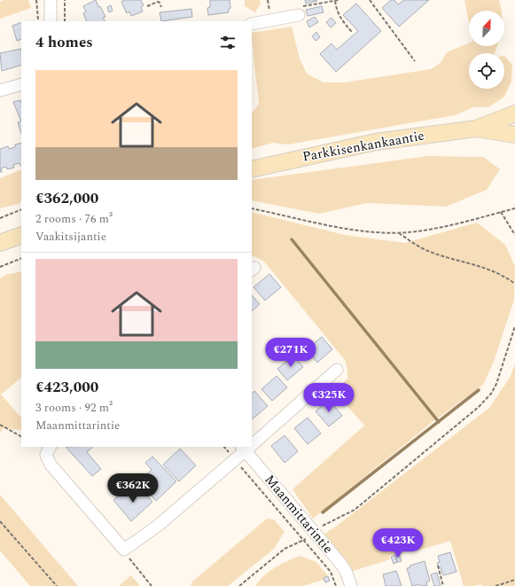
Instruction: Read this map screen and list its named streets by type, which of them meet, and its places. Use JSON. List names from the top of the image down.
{
  "streets": {
    "main road": ["Parkkisenkankaantie"],
    "street": ["Maanmittarintie"]
  },
  "north": "top right",
  "page": {
    "heading": "4 homes",
    "list": [
      {
        "name": "€362,000",
        "note": "2 rooms · 76 m² · Vaakitsijantie"
      },
      {
        "name": "€423,000",
        "note": "3 rooms · 92 m² · Maanmittarintie"
      }
    ],
    "price": [
      "€271K",
      "€325K",
      "€362K",
      "€423K"
    ]
  }
}
